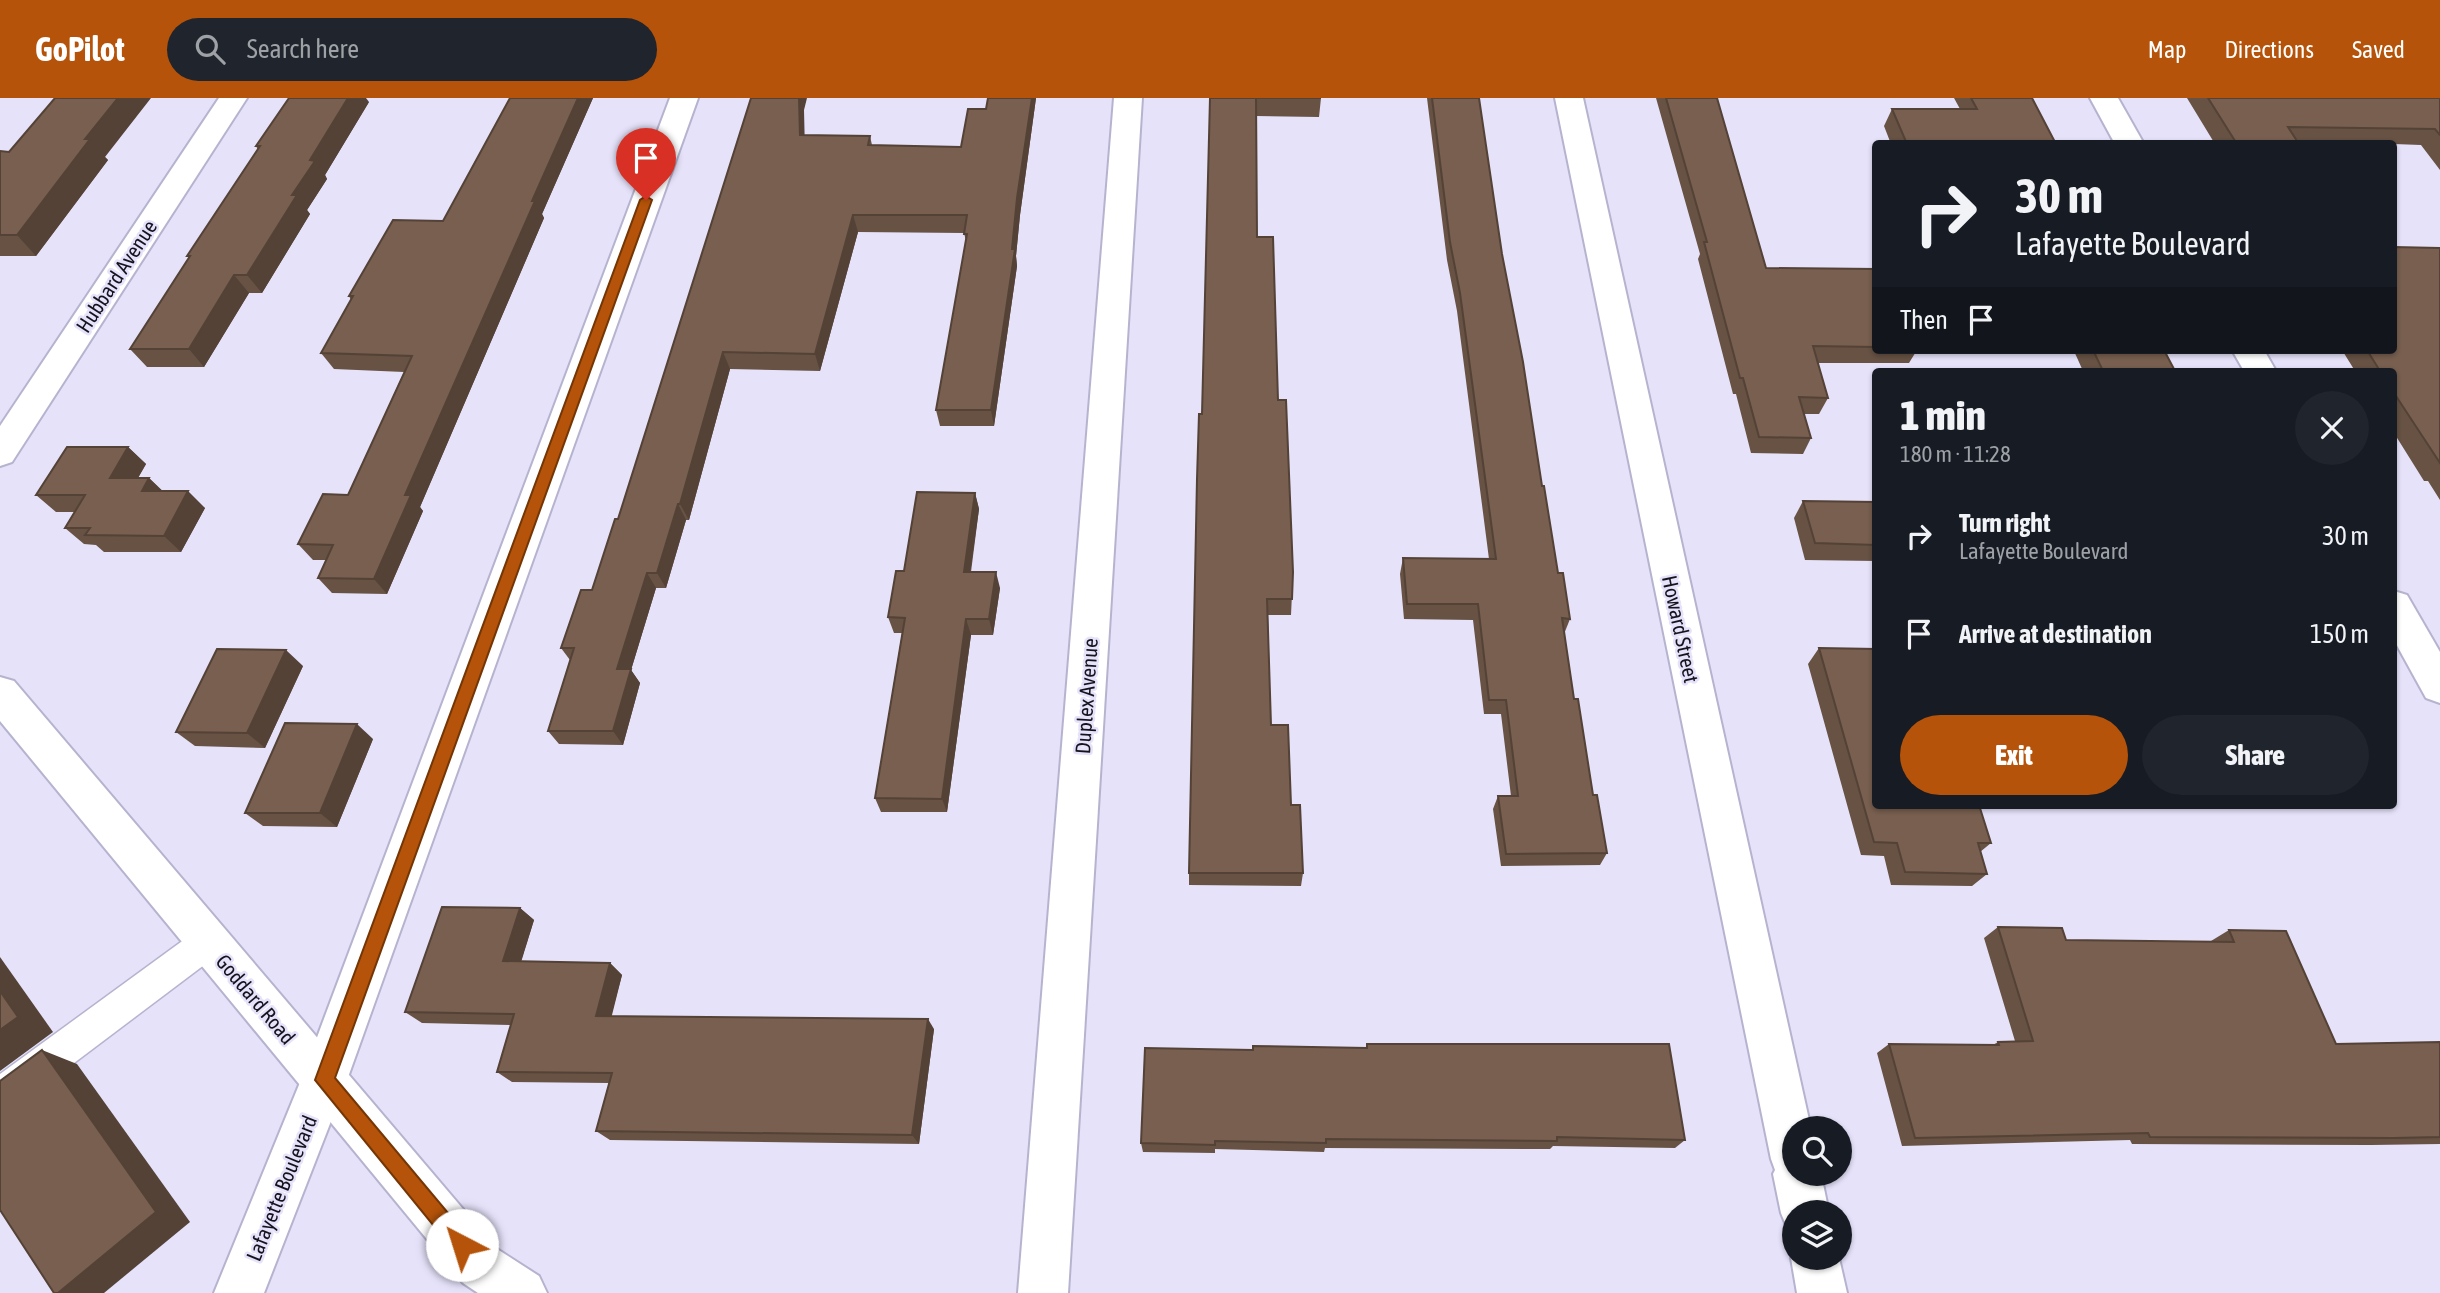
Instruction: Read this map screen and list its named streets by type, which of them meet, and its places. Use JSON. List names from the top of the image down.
{
  "streets": {
    "street": [
      "Hubbard Avenue",
      "Howard Street",
      "Duplex Avenue",
      "Goddard Road",
      "Lafayette Boulevard"
    ]
  },
  "crossings": [
    ["Goddard Road", "Lafayette Boulevard"]
  ],
  "page": {
    "header": "GoPilot",
    "search": "Search here",
    "nav": ["Map", "Directions", "Saved"],
    "turn": ["30 m", "Lafayette Boulevard"],
    "then": "Then",
    "heading": ["1 min", "180 m · 11:28"],
    "list": [
      {
        "name": "Turn right",
        "note": "Lafayette Boulevard",
        "value": "30 m"
      },
      {
        "name": "Arrive at destination",
        "value": "150 m"
      }
    ],
    "buttons": ["Exit", "Share"]
  }
}
